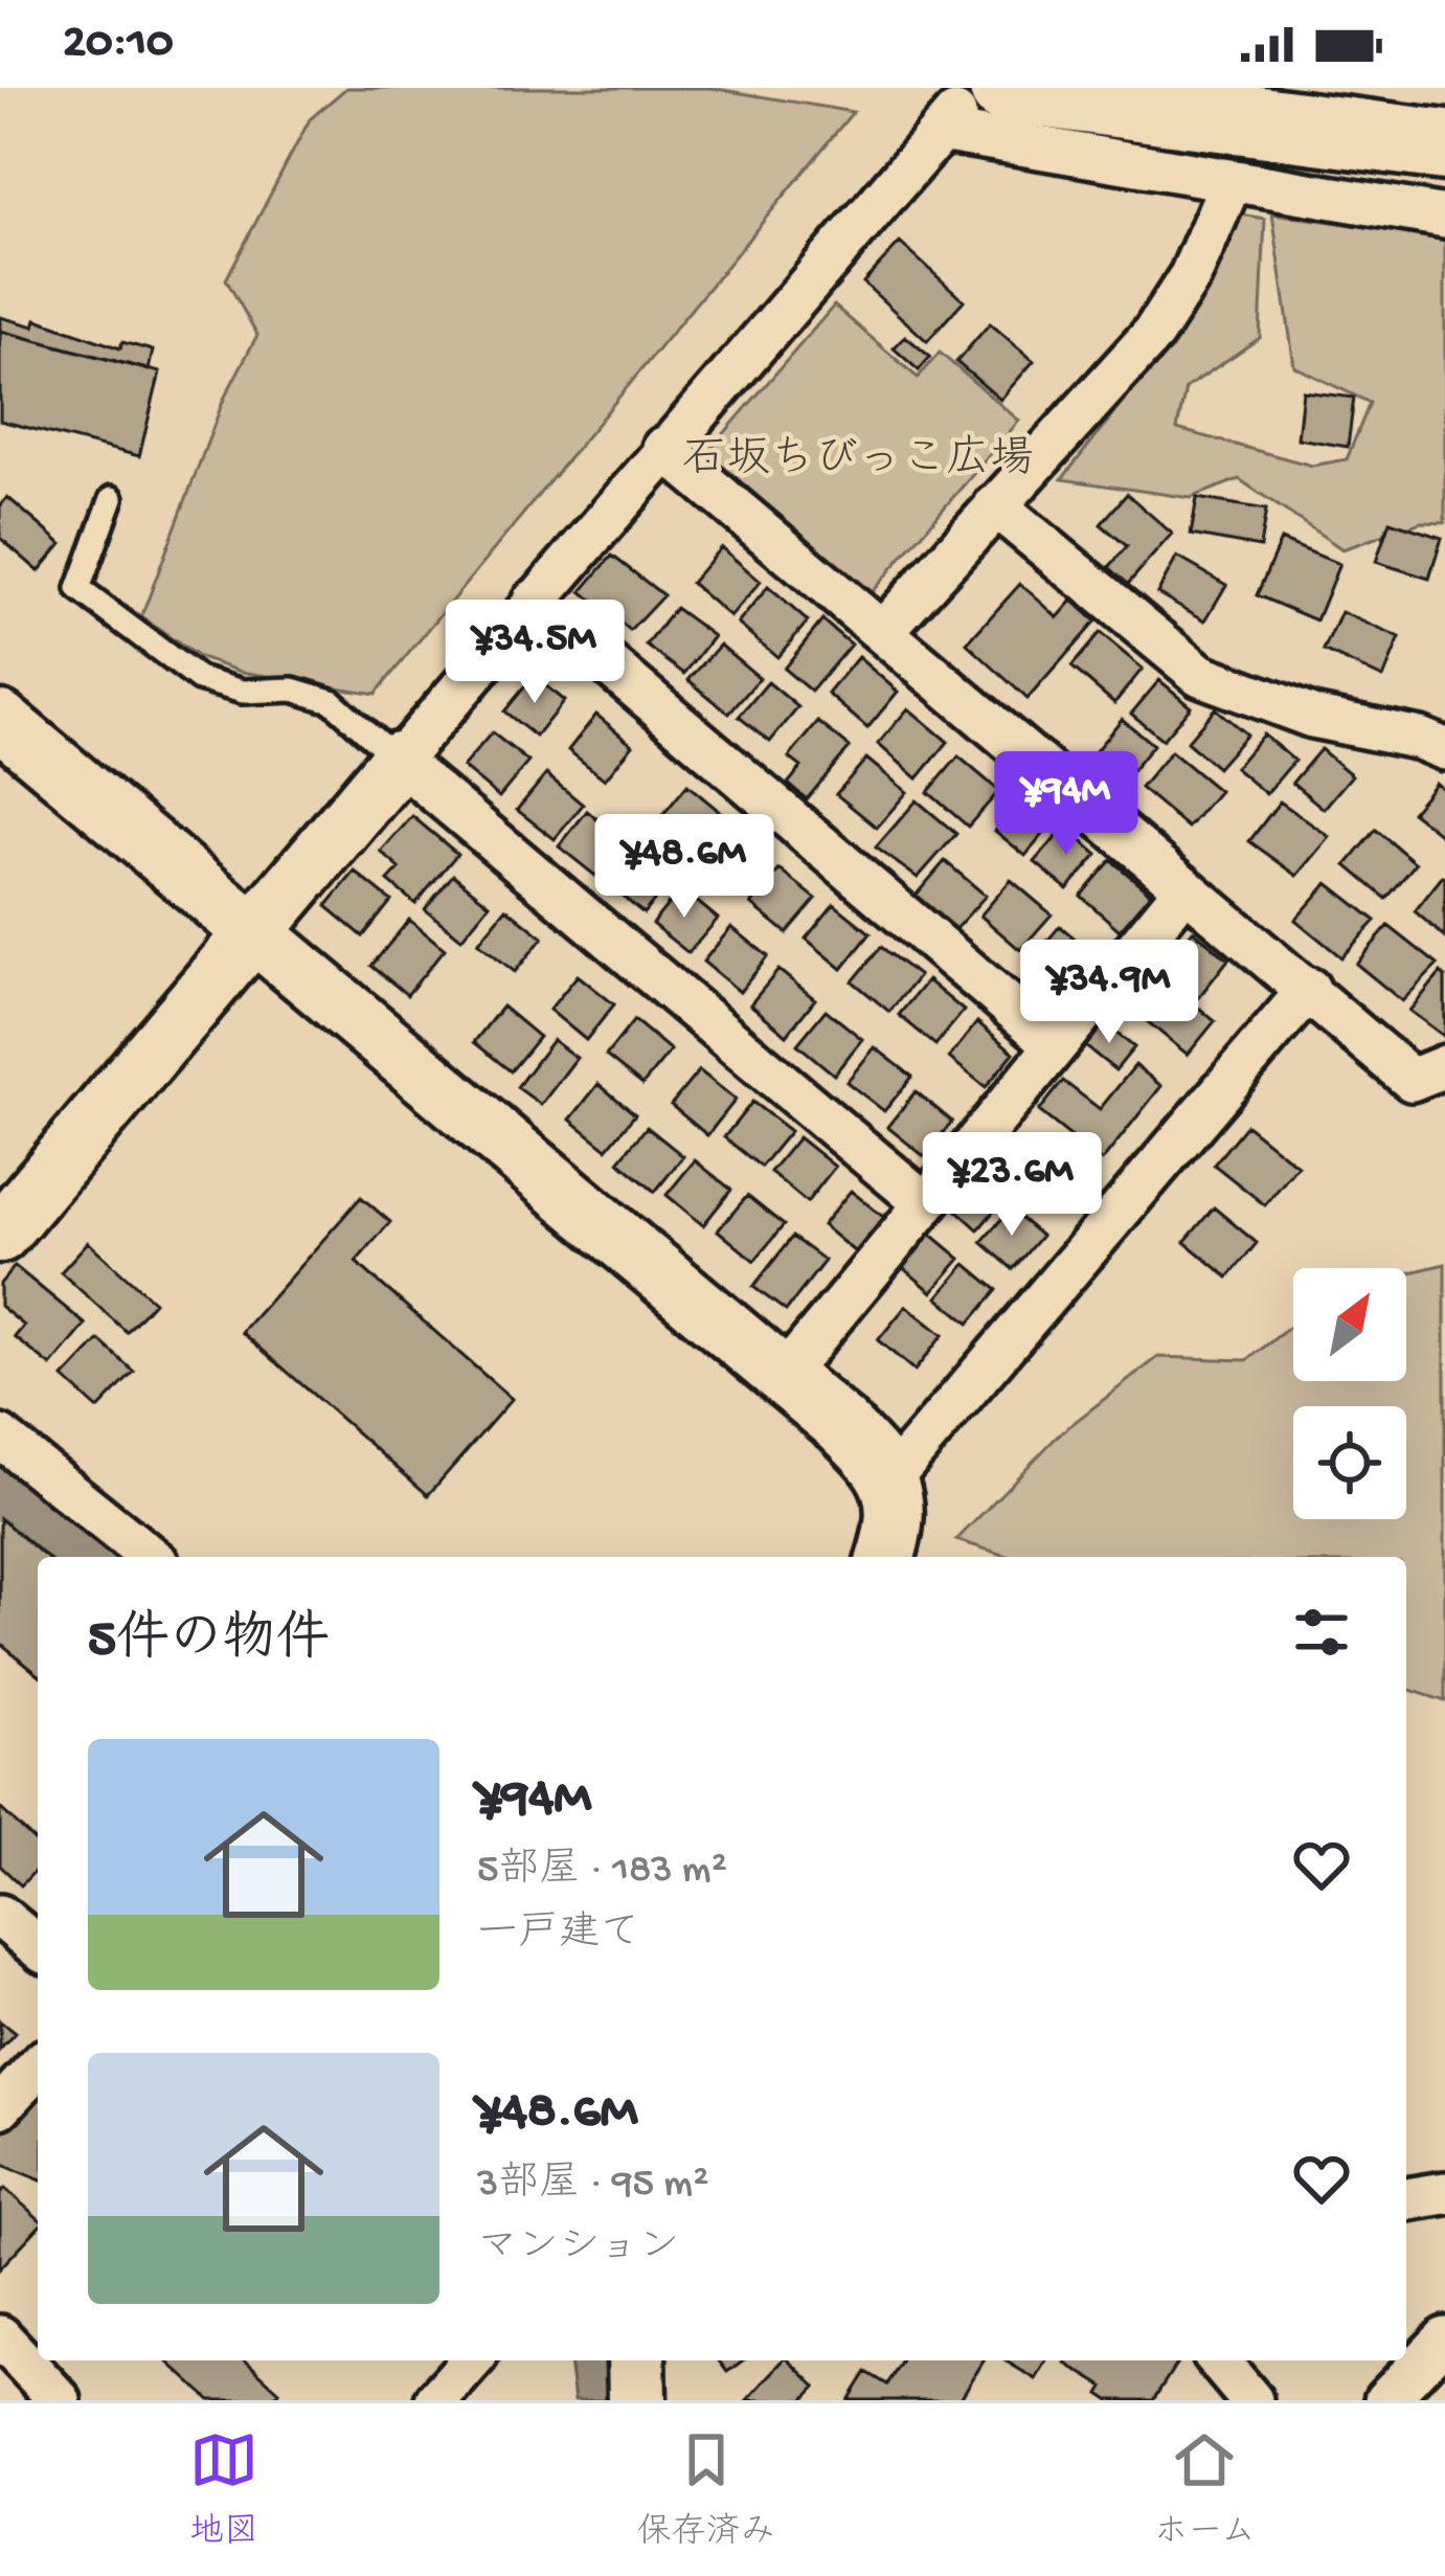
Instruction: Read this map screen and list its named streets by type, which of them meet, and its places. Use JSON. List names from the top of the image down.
{
  "parks": ["石坂ちびっこ広場"],
  "north": "top right",
  "page": {
    "status": "20:10",
    "price": [
      "¥34.5M",
      "¥94M",
      "¥48.6M",
      "¥34.9M",
      "¥23.6M"
    ],
    "heading": "5件の物件",
    "list": [
      {
        "name": "¥94M",
        "note": "5部屋 · 183 m² · 一戸建て"
      },
      {
        "name": "¥48.6M",
        "note": "3部屋 · 95 m² · マンション"
      }
    ],
    "tabs": ["地図", "保存済み", "ホーム"]
  }
}
